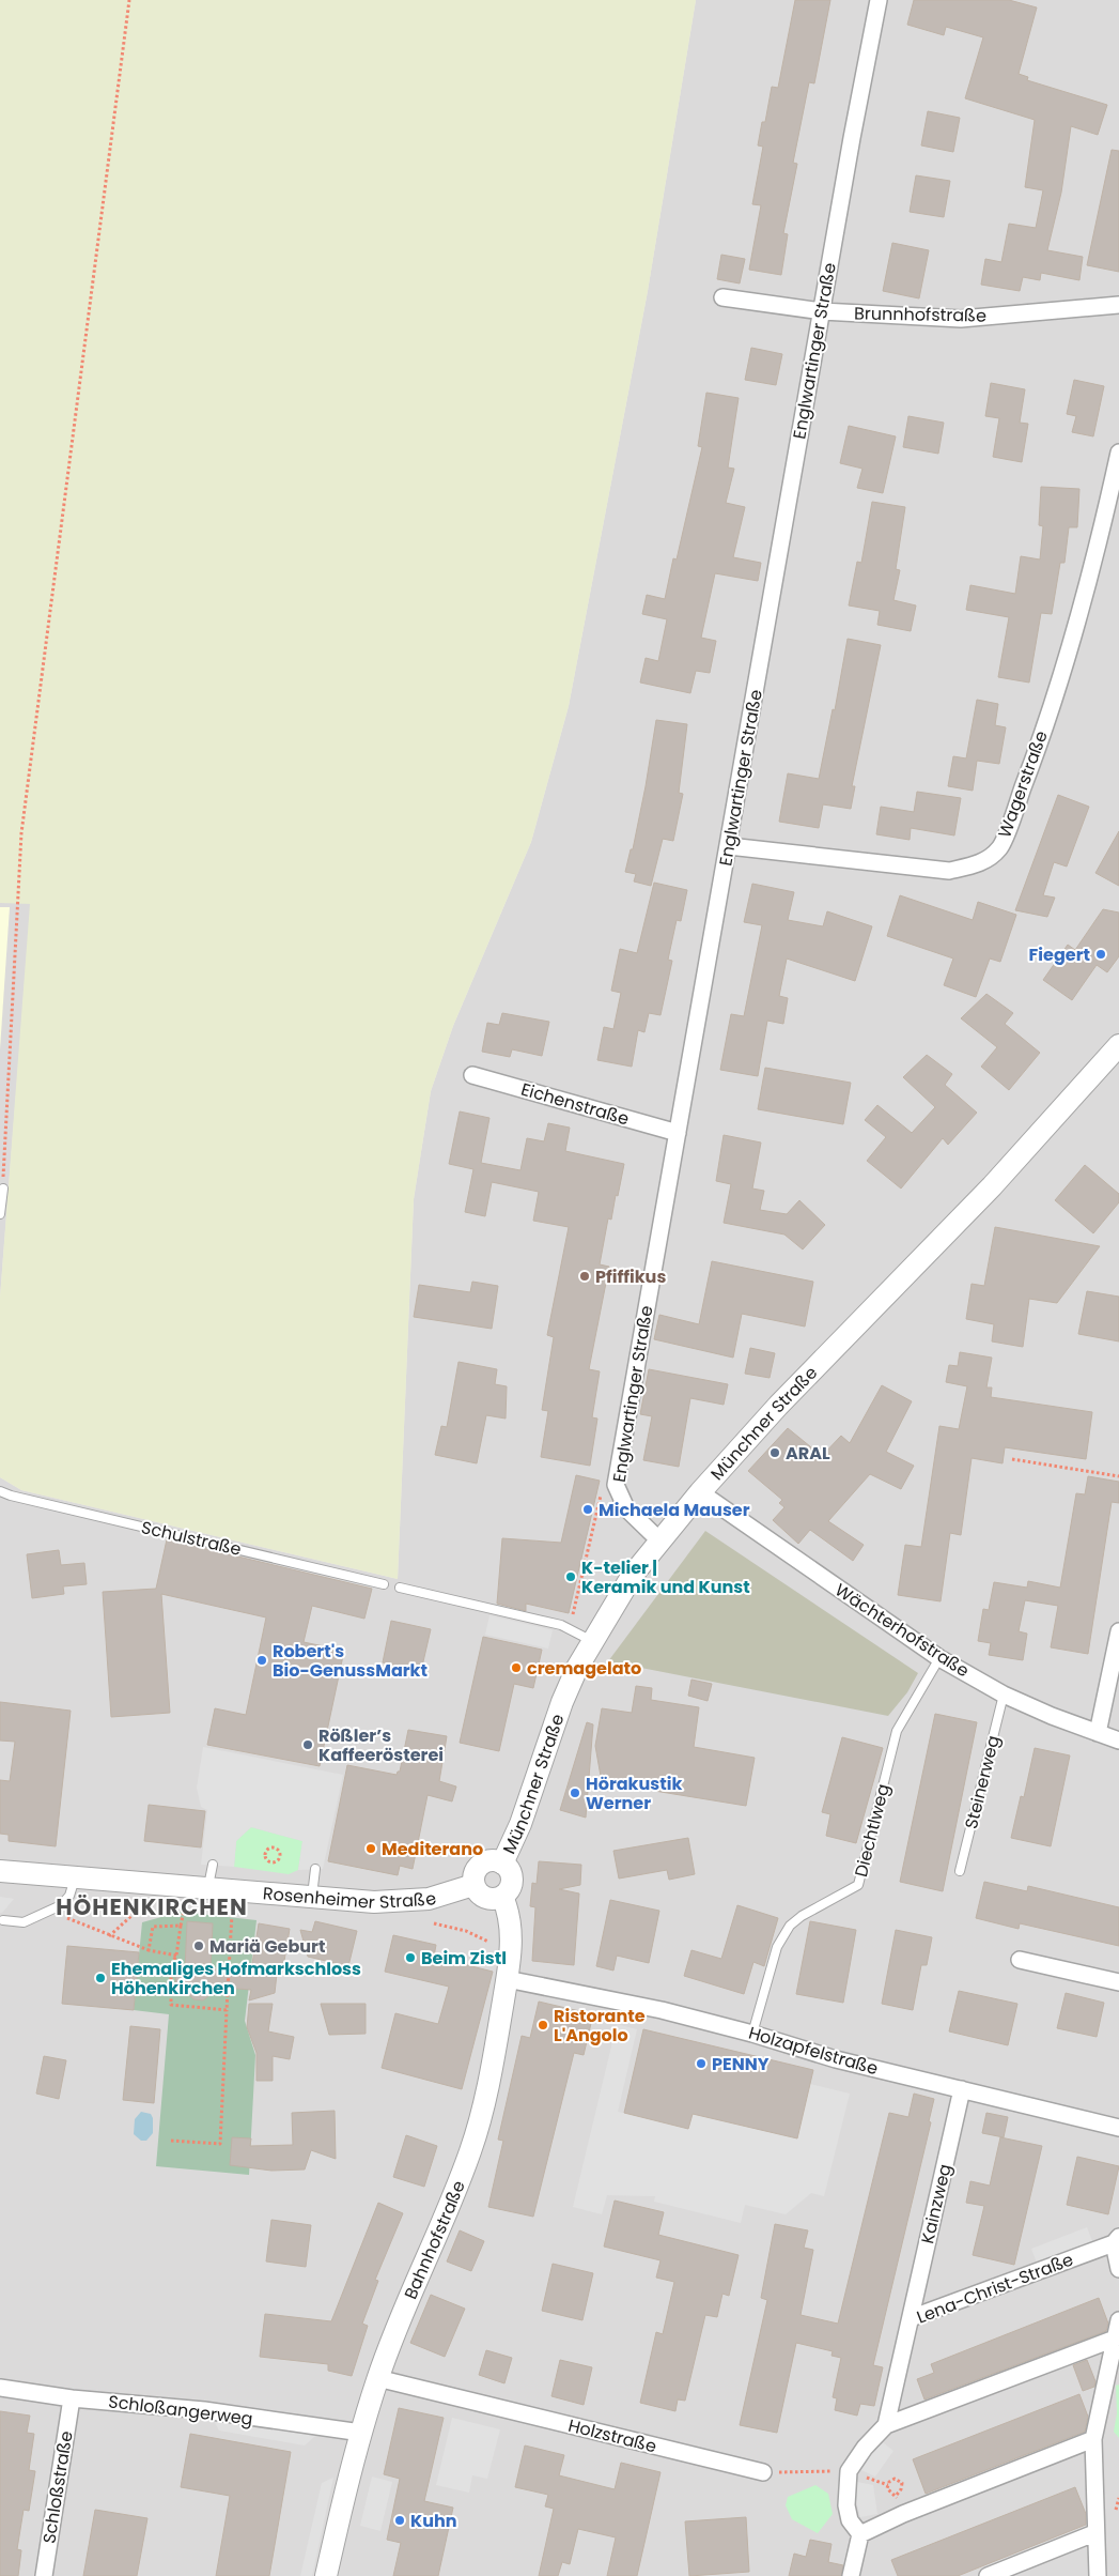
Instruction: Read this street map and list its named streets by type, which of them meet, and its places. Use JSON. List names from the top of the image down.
{
  "streets": {
    "street": [
      "Brunnhofstraße",
      "Englwartinger Straße",
      "Wagerstraße",
      "Eichenstraße",
      "Münchner Straße",
      "Wächterhofstraße",
      "Rosenheimer Straße",
      "Holzapfelstraße",
      "Kainzweg",
      "Bahnhofstraße",
      "Lena-Christ-Straße",
      "Schloßangerweg",
      "Holzstraße",
      "Schloßstraße"
    ],
    "lane": ["Schulstraße", "Steinerweg", "Diechtlweg"]
  },
  "crossings": [
    ["Brunnhofstraße", "Englwartinger Straße"],
    ["Englwartinger Straße", "Wagerstraße"],
    ["Englwartinger Straße", "Eichenstraße"],
    ["Englwartinger Straße", "Münchner Straße"],
    ["Münchner Straße", "Wächterhofstraße"],
    ["Münchner Straße", "Rosenheimer Straße"],
    ["Münchner Straße", "Bahnhofstraße"],
    ["Wächterhofstraße", "Steinerweg"],
    ["Wächterhofstraße", "Diechtlweg"],
    ["Diechtlweg", "Holzapfelstraße"],
    ["Rosenheimer Straße", "Bahnhofstraße"],
    ["Holzapfelstraße", "Kainzweg"],
    ["Holzapfelstraße", "Bahnhofstraße"],
    ["Kainzweg", "Lena-Christ-Straße"],
    ["Bahnhofstraße", "Schloßangerweg"],
    ["Bahnhofstraße", "Holzstraße"],
    ["Schloßangerweg", "Schloßstraße"]
  ],
  "districts": ["HÖHENKIRCHEN"],
  "places": [
    "Fiegert",
    "Pfiffikus",
    "ARAL",
    "Michaela Mauser",
    "K-telier | Keramik und Kunst",
    "Robert's Bio-GenussMarkt",
    "cremagelato",
    "Rößler’s Kaffeerösterei",
    "Hörakustik Werner",
    "Mediterano",
    "Mariä Geburt",
    "Beim Zistl",
    "Ehemaliges Hofmarkschloss Höhenkirchen",
    "Ristorante L'Angolo",
    "PENNY",
    "Kuhn"
  ]
}
